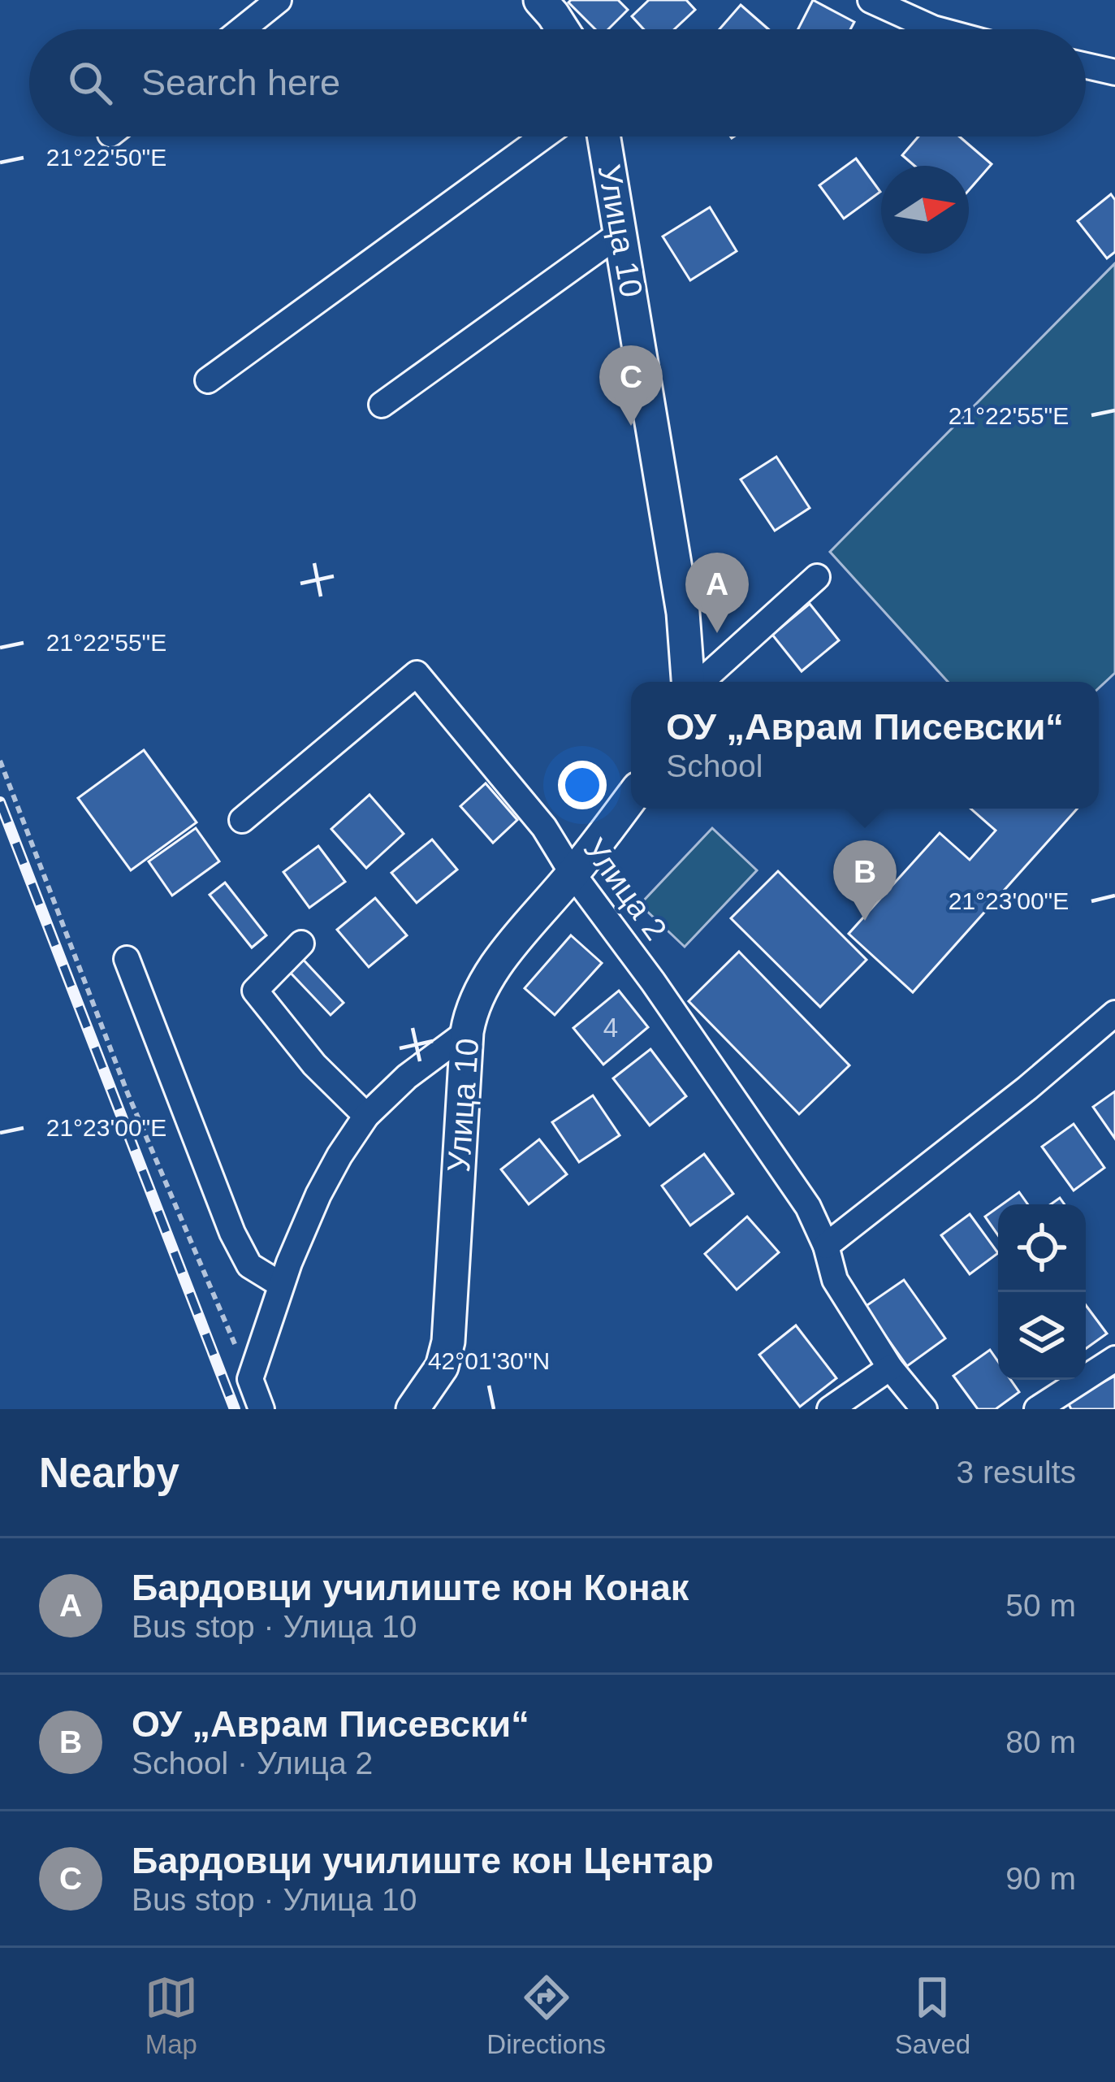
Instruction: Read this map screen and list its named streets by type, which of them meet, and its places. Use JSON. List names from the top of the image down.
{
  "streets": {
    "street": ["Улица 10", "Улица 2"]
  },
  "crossings": [
    ["Улица 10", "Улица 2"]
  ],
  "house_numbers": ["4"],
  "north": "right",
  "page": {
    "search": "Search here",
    "pins": ["C", "A", "B"],
    "popup": ["ОУ „Аврам Писевски“", "School"],
    "heading": ["Nearby", "3 results"],
    "list": [
      {
        "mark": "A",
        "name": "Бардовци училиште кон Конак",
        "note": "Bus stop · Улица 10",
        "value": "50 m"
      },
      {
        "mark": "B",
        "name": "ОУ „Аврам Писевски“",
        "note": "School · Улица 2",
        "value": "80 m"
      },
      {
        "mark": "C",
        "name": "Бардовци училиште кон Центар",
        "note": "Bus stop · Улица 10",
        "value": "90 m"
      }
    ],
    "nav": ["Map", "Directions", "Saved"]
  },
  "coordinates": [
    "21°22'50\"E",
    "21°22'55\"E",
    "21°23'00\"E",
    "42°01'30\"N"
  ]
}
